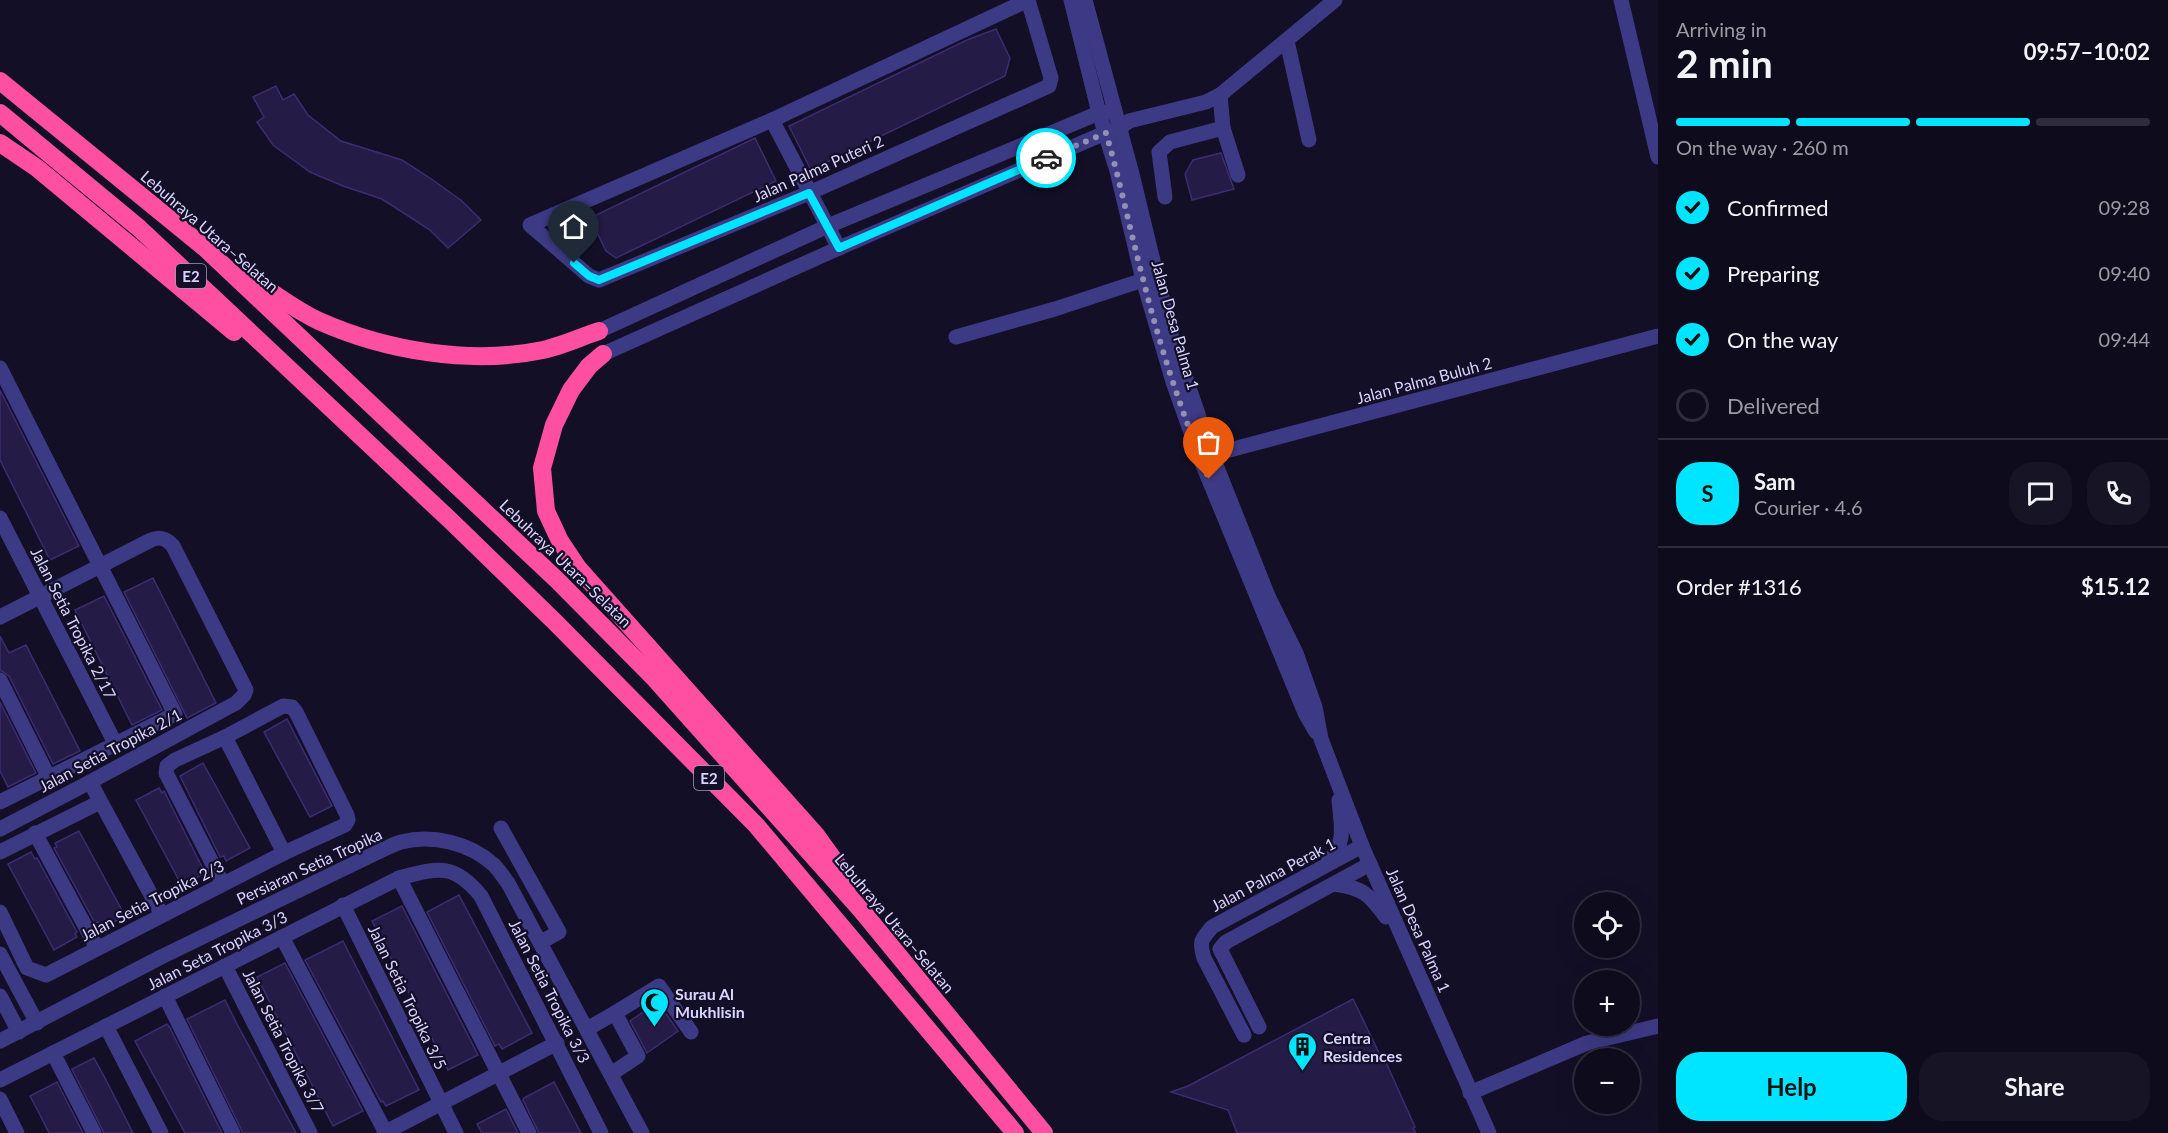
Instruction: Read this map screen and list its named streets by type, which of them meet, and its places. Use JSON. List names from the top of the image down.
{
  "streets": {
    "highway": ["Lebuhraya Utara–Selatan", "E2"],
    "street": [
      "Jalan Palma Puteri 2",
      "Jalan Desa Palma 1",
      "Jalan Palma Buluh 2",
      "Jalan Setia Tropika 2/17",
      "Jalan Setia Tropika 2/1",
      "Persiaran Setia Tropika",
      "Jalan Palma Perak 1",
      "Jalan Setia Tropika 2/3",
      "Jalan Seta Tropika 3/3",
      "Jalan Setia Tropika 3/3",
      "Jalan Setia Tropika 3/5",
      "Jalan Setia Tropika 3/7"
    ]
  },
  "crossings": [
    ["Jalan Desa Palma 1", "Jalan Palma Buluh 2"],
    ["Jalan Desa Palma 1", "Jalan Palma Perak 1"],
    ["Jalan Seta Tropika 3/3", "Jalan Setia Tropika 3/3"],
    ["Jalan Seta Tropika 3/3", "Jalan Setia Tropika 3/5"],
    ["Jalan Seta Tropika 3/3", "Jalan Setia Tropika 3/7"]
  ],
  "places": {
    "mosque": ["Surau Al Mukhlisin"],
    "building": ["Centra Residences"]
  },
  "page": {
    "heading": ["2 min", "Arriving in", "09:57–10:02"],
    "panel": [
      "Sam",
      "Courier · 4.6",
      "Order #1316",
      "$15.12"
    ],
    "bar": "On the way · 260 m",
    "list": [
      ["Confirmed", "09:28"],
      ["Preparing", "09:40"],
      ["On the way", "09:44"],
      "Delivered"
    ],
    "round": "S",
    "map_buttons": ["+", "−"],
    "buttons": ["Help", "Share"]
  }
}
